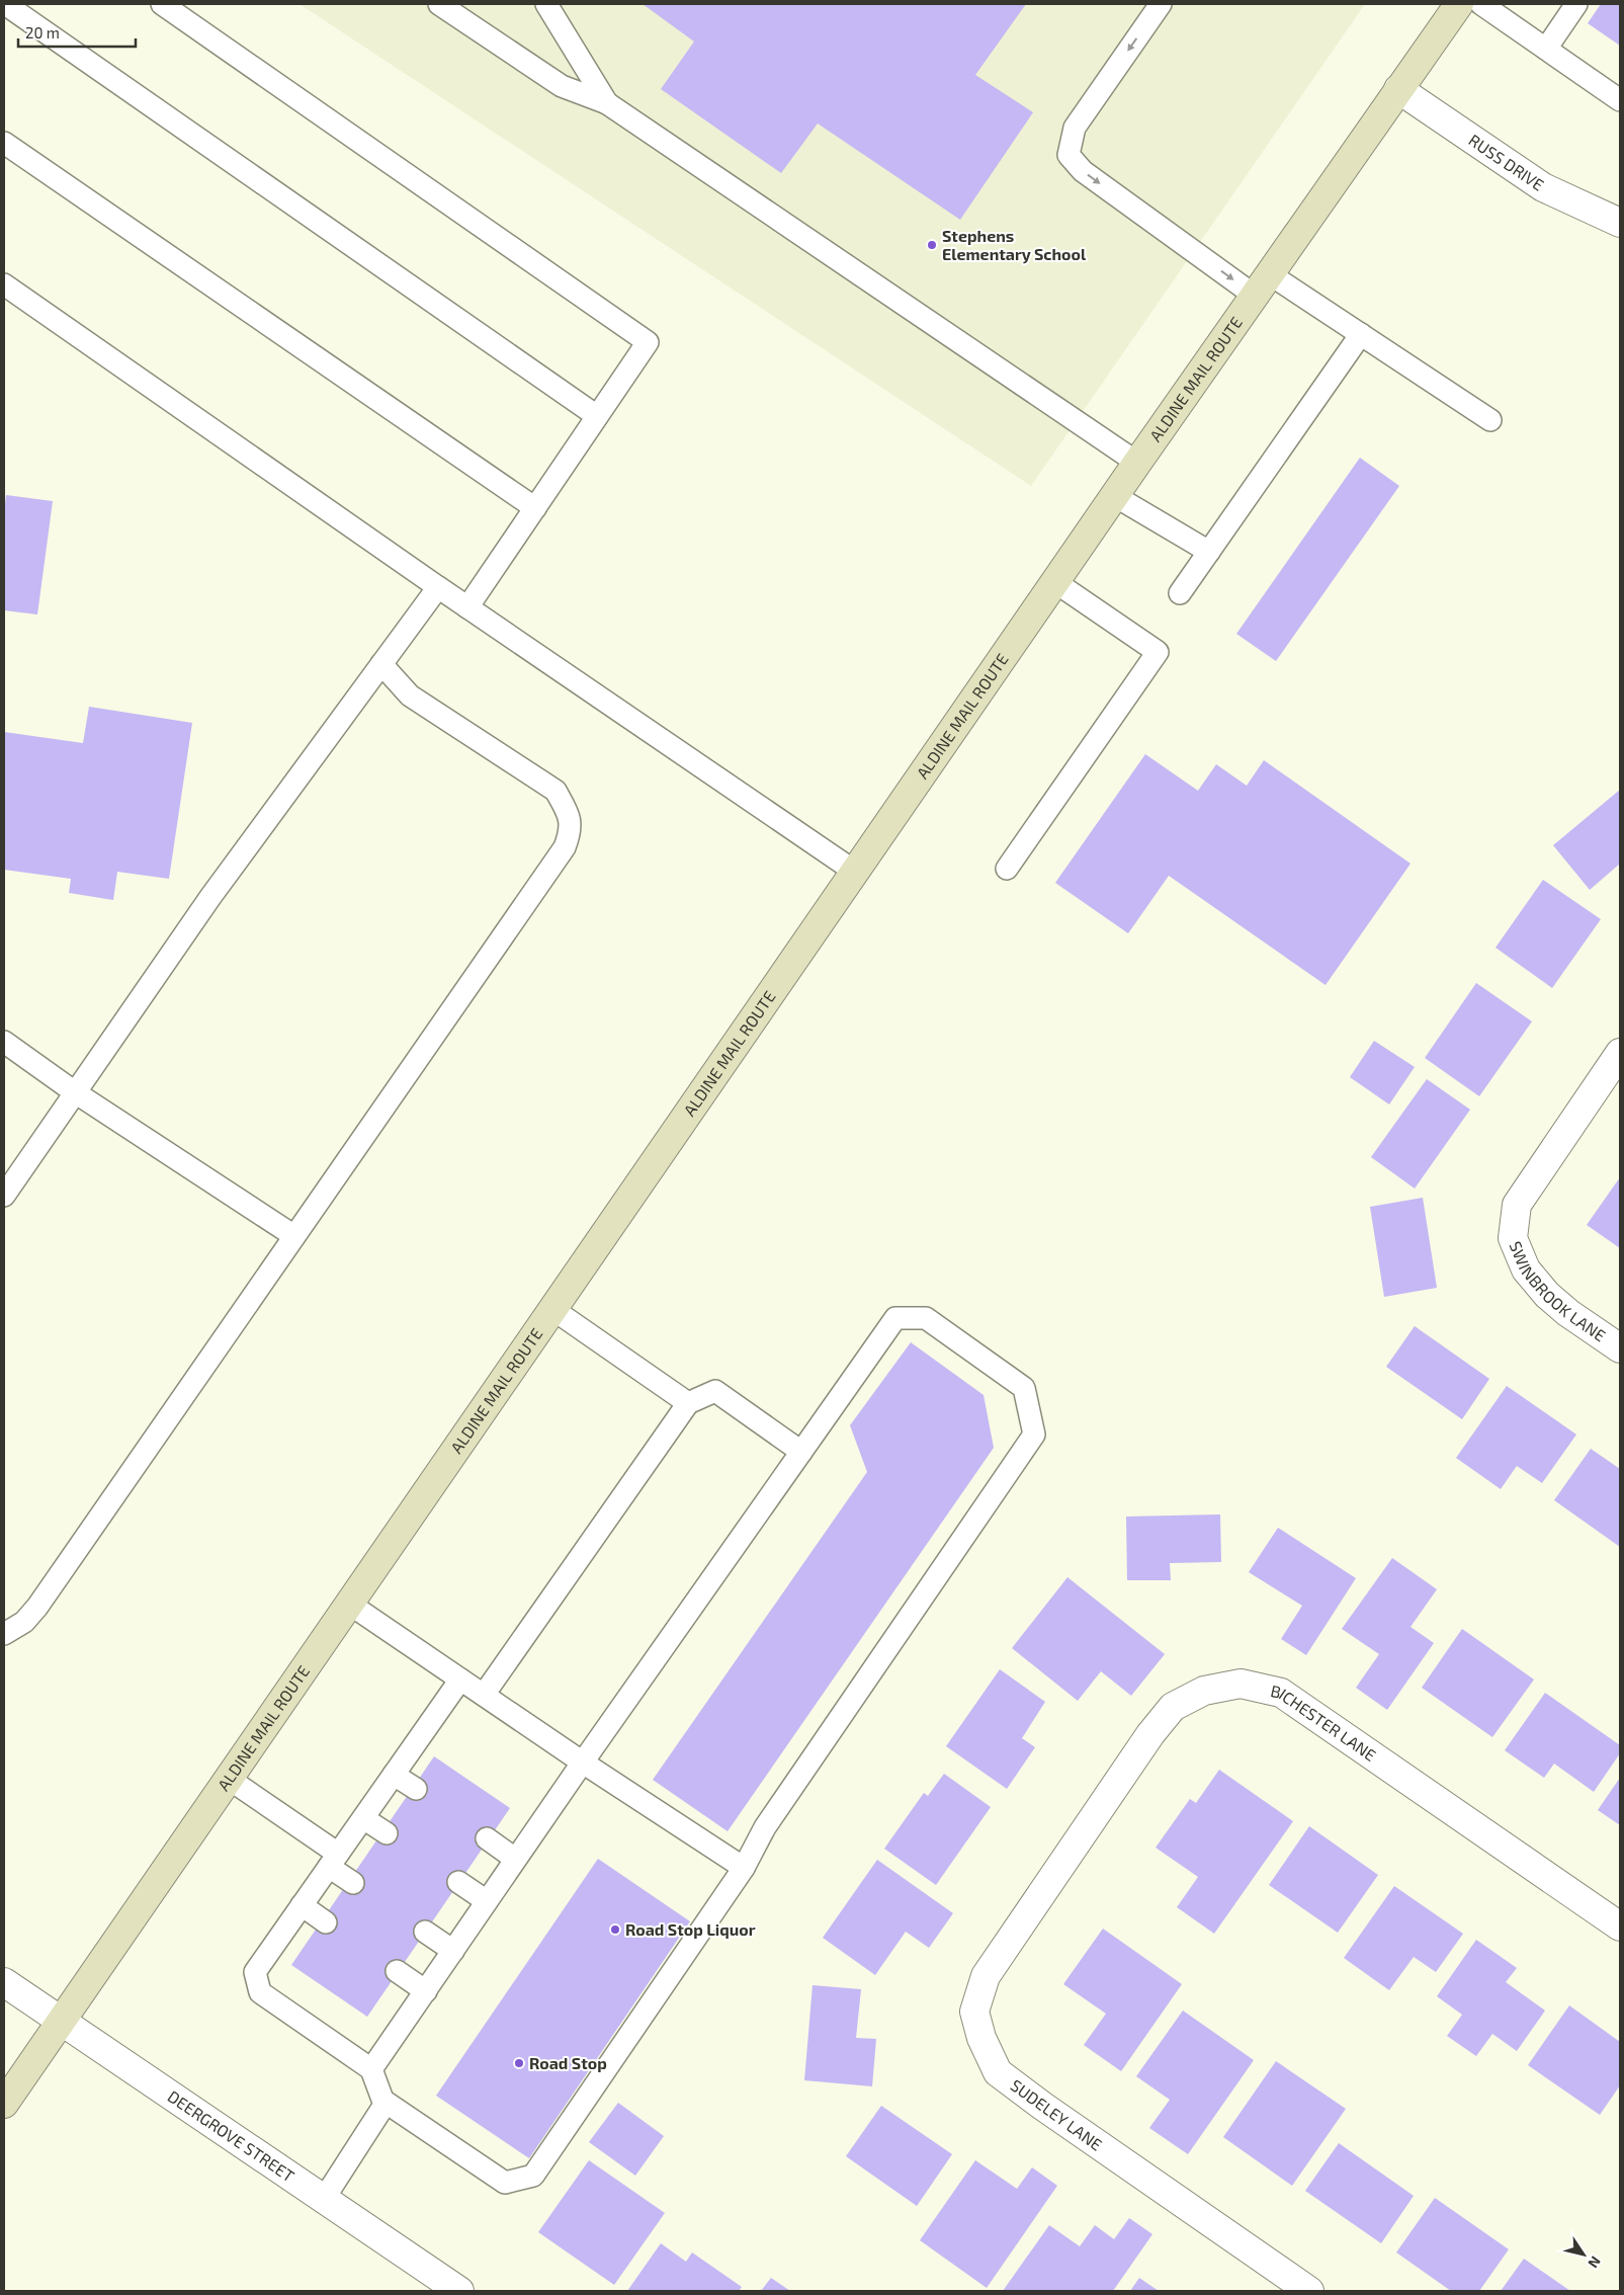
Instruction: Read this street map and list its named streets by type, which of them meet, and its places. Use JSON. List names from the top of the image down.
{
  "streets": {
    "main road": ["ALDINE MAIL ROUTE"],
    "street": [
      "RUSS DRIVE",
      "SWINBROOK LANE",
      "BICHESTER LANE",
      "SUDELEY LANE",
      "DEERGROVE STREET"
    ]
  },
  "crossings": [
    ["RUSS DRIVE", "ALDINE MAIL ROUTE"],
    ["ALDINE MAIL ROUTE", "DEERGROVE STREET"],
    ["BICHESTER LANE", "SUDELEY LANE"]
  ],
  "places": ["Stephens Elementary School", "Road Stop Liquor", "Road Stop"],
  "scale_bar": "20 m",
  "north": "bottom right"
}
